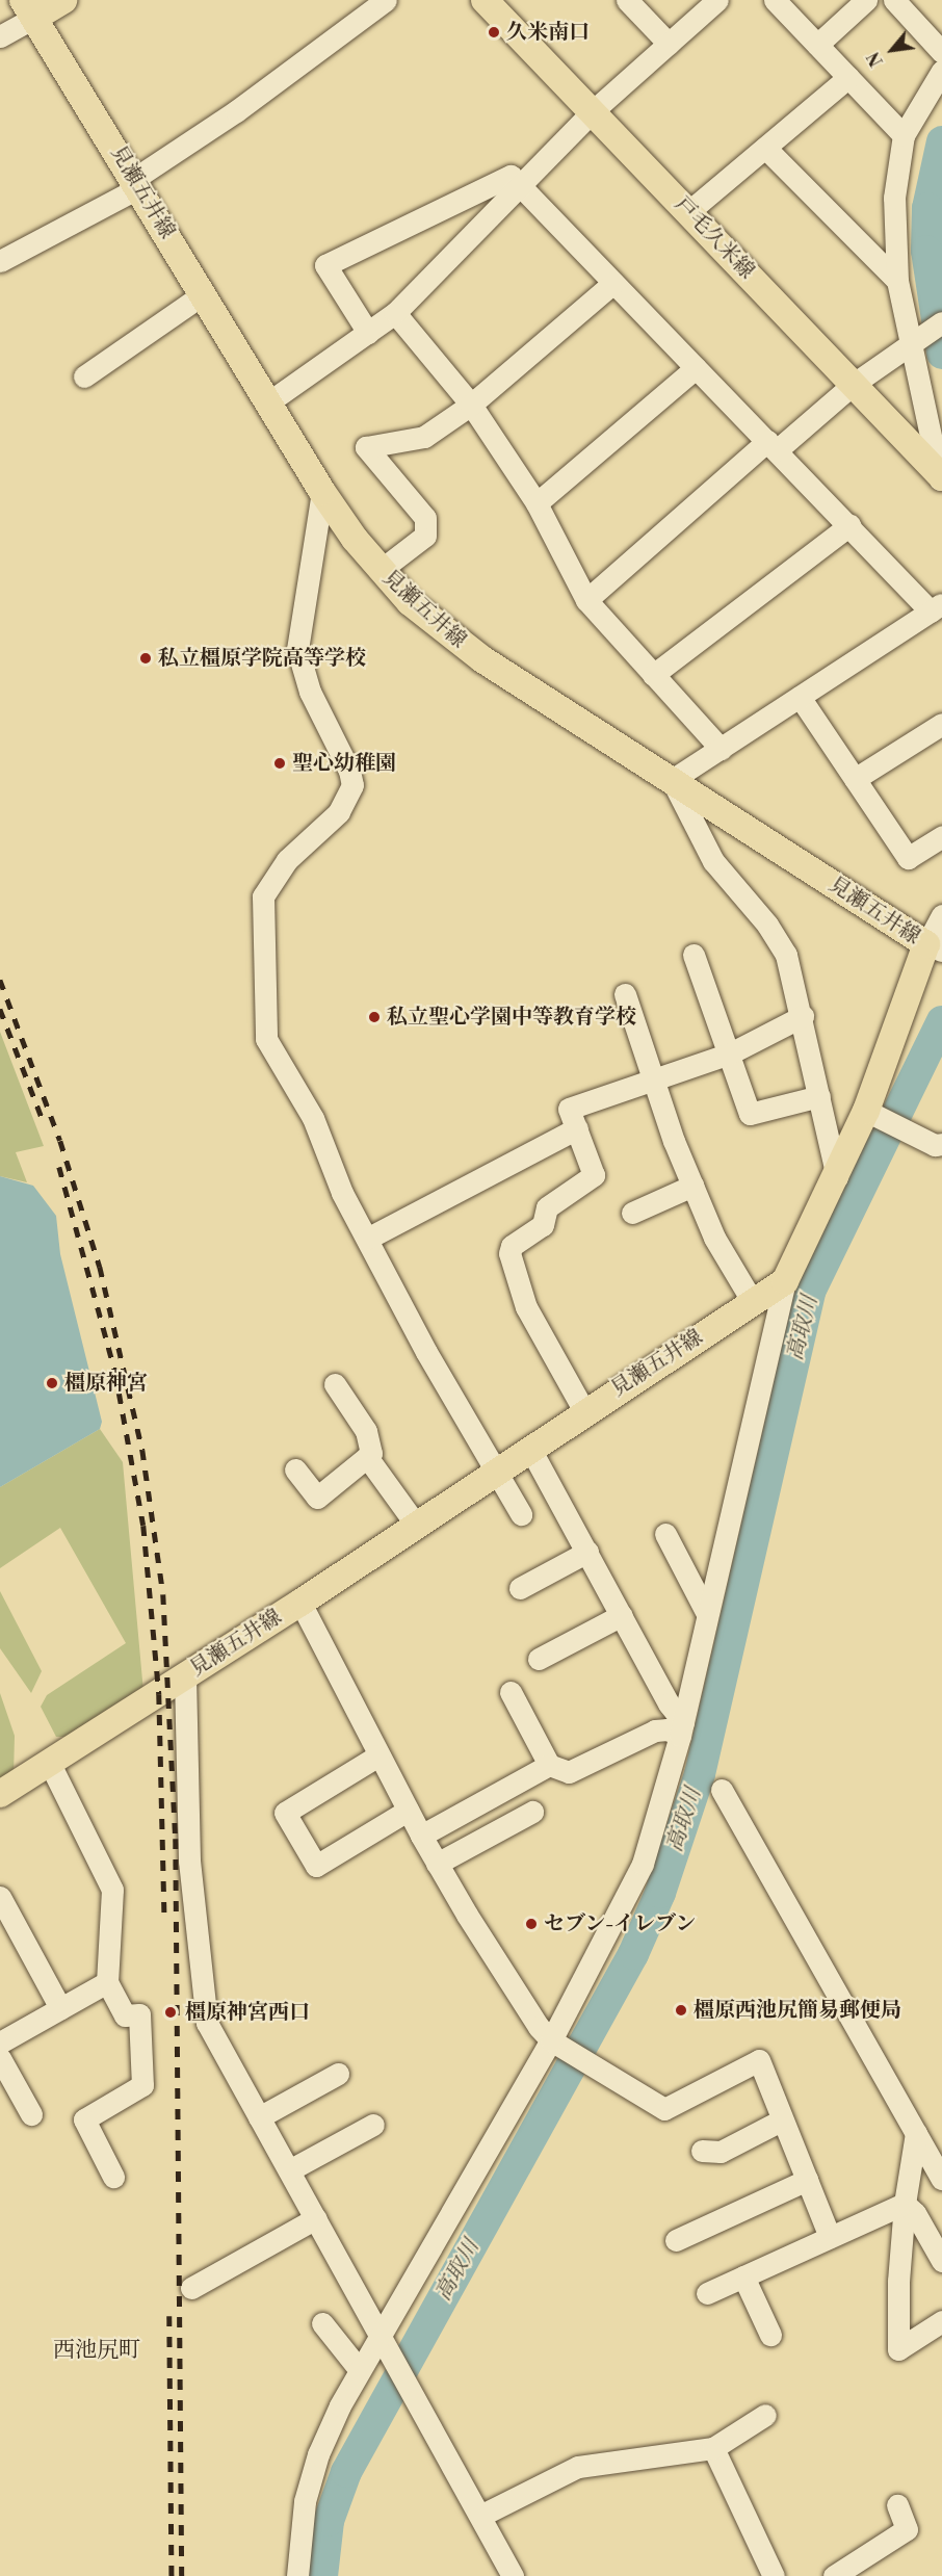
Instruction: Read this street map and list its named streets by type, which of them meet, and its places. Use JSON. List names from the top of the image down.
{
  "streets": {
    "main road": ["見瀬五井線", "戸毛久米線"]
  },
  "districts": ["西池尻町"],
  "water": ["高取川"],
  "places": [
    "久米南口",
    "私立橿原学院高等学校",
    "聖心幼稚園",
    "私立聖心学園中等教育学校",
    "橿原神宮",
    "セブン-イレブン",
    "橿原西池尻簡易郵便局",
    "橿原神宮西口"
  ],
  "north": "bottom left"
}
